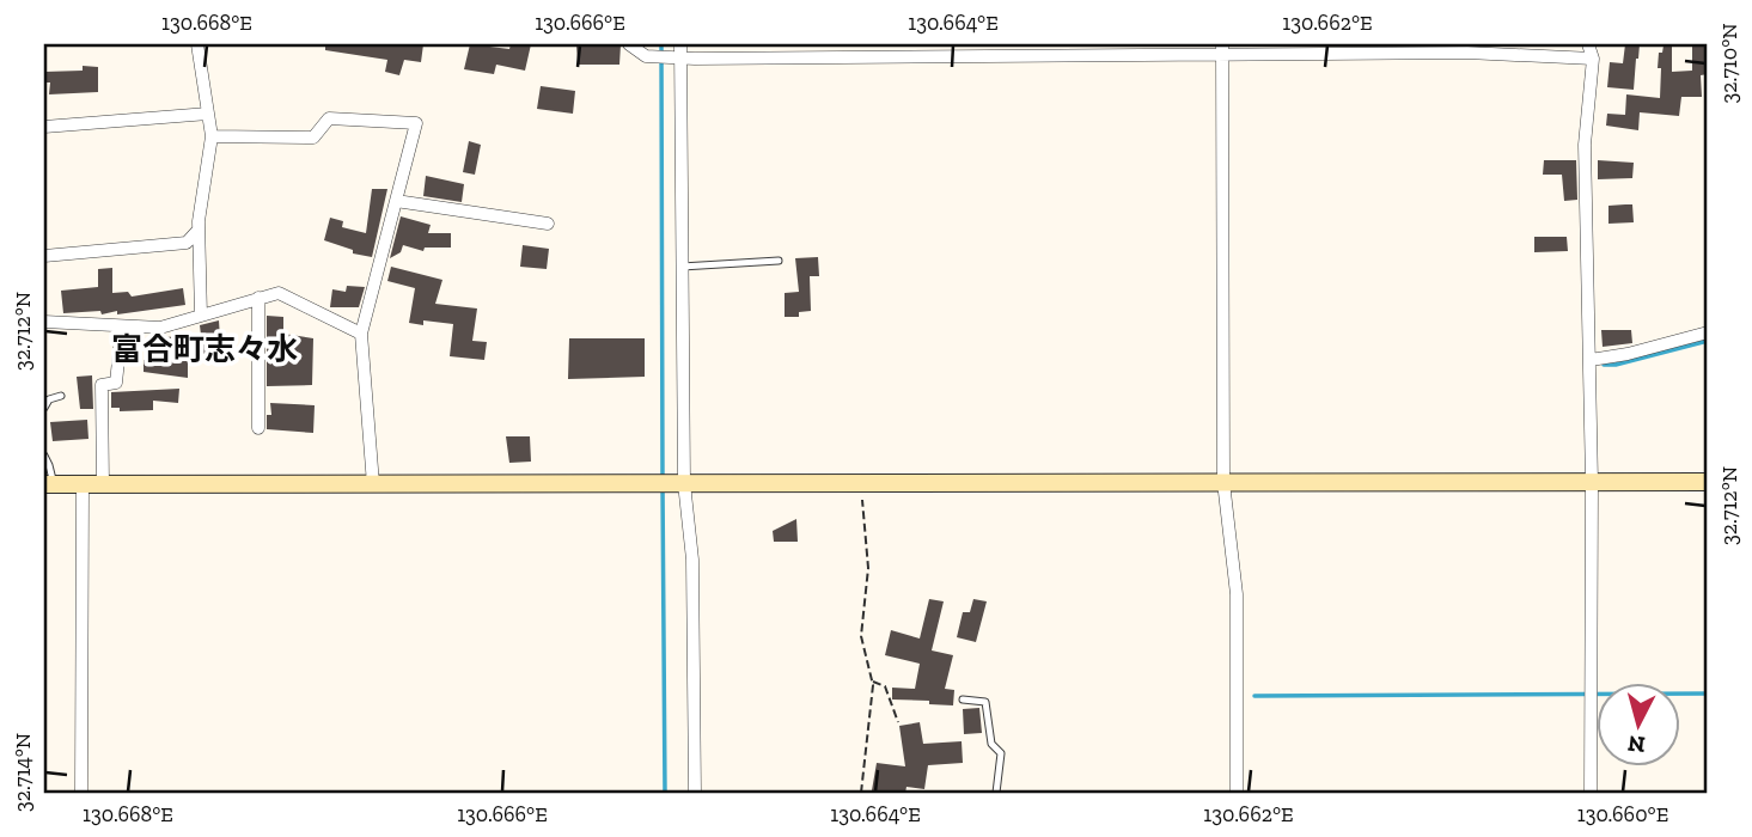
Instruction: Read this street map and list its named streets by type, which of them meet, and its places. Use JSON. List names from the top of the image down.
{
  "districts": ["富合町志々水"],
  "north": "bottom",
  "coordinates": [
    "130.668°E",
    "130.666°E",
    "130.664°E",
    "130.662°E",
    "32.710°N",
    "32.712°N",
    "32.714°N",
    "130.660°E"
  ]
}
